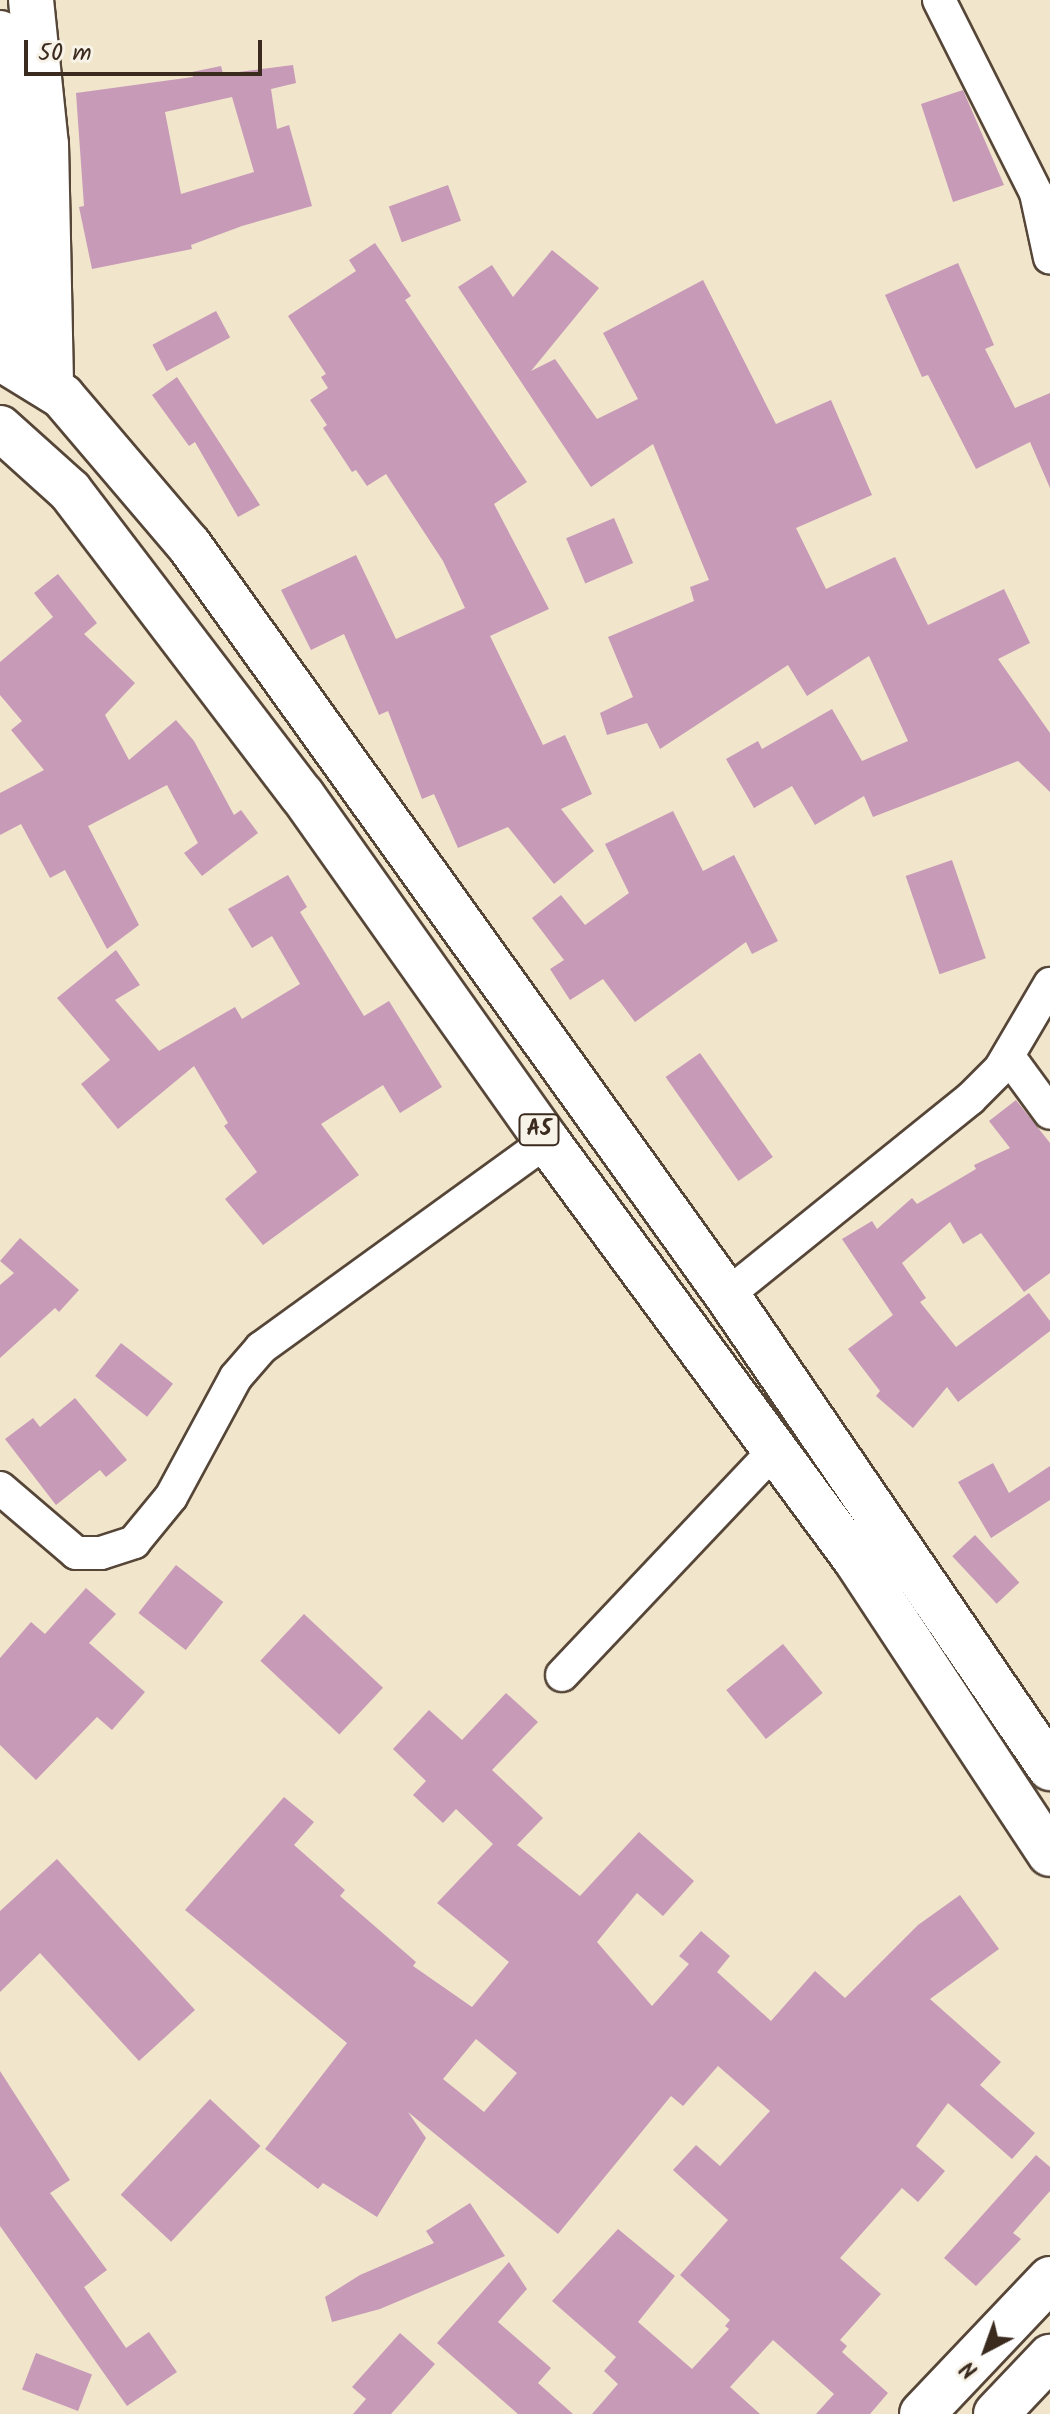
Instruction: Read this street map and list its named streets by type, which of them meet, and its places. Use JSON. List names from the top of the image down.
{
  "streets": {
    "main road": ["A5"]
  },
  "scale_bar": "50 m",
  "north": "bottom left"
}
